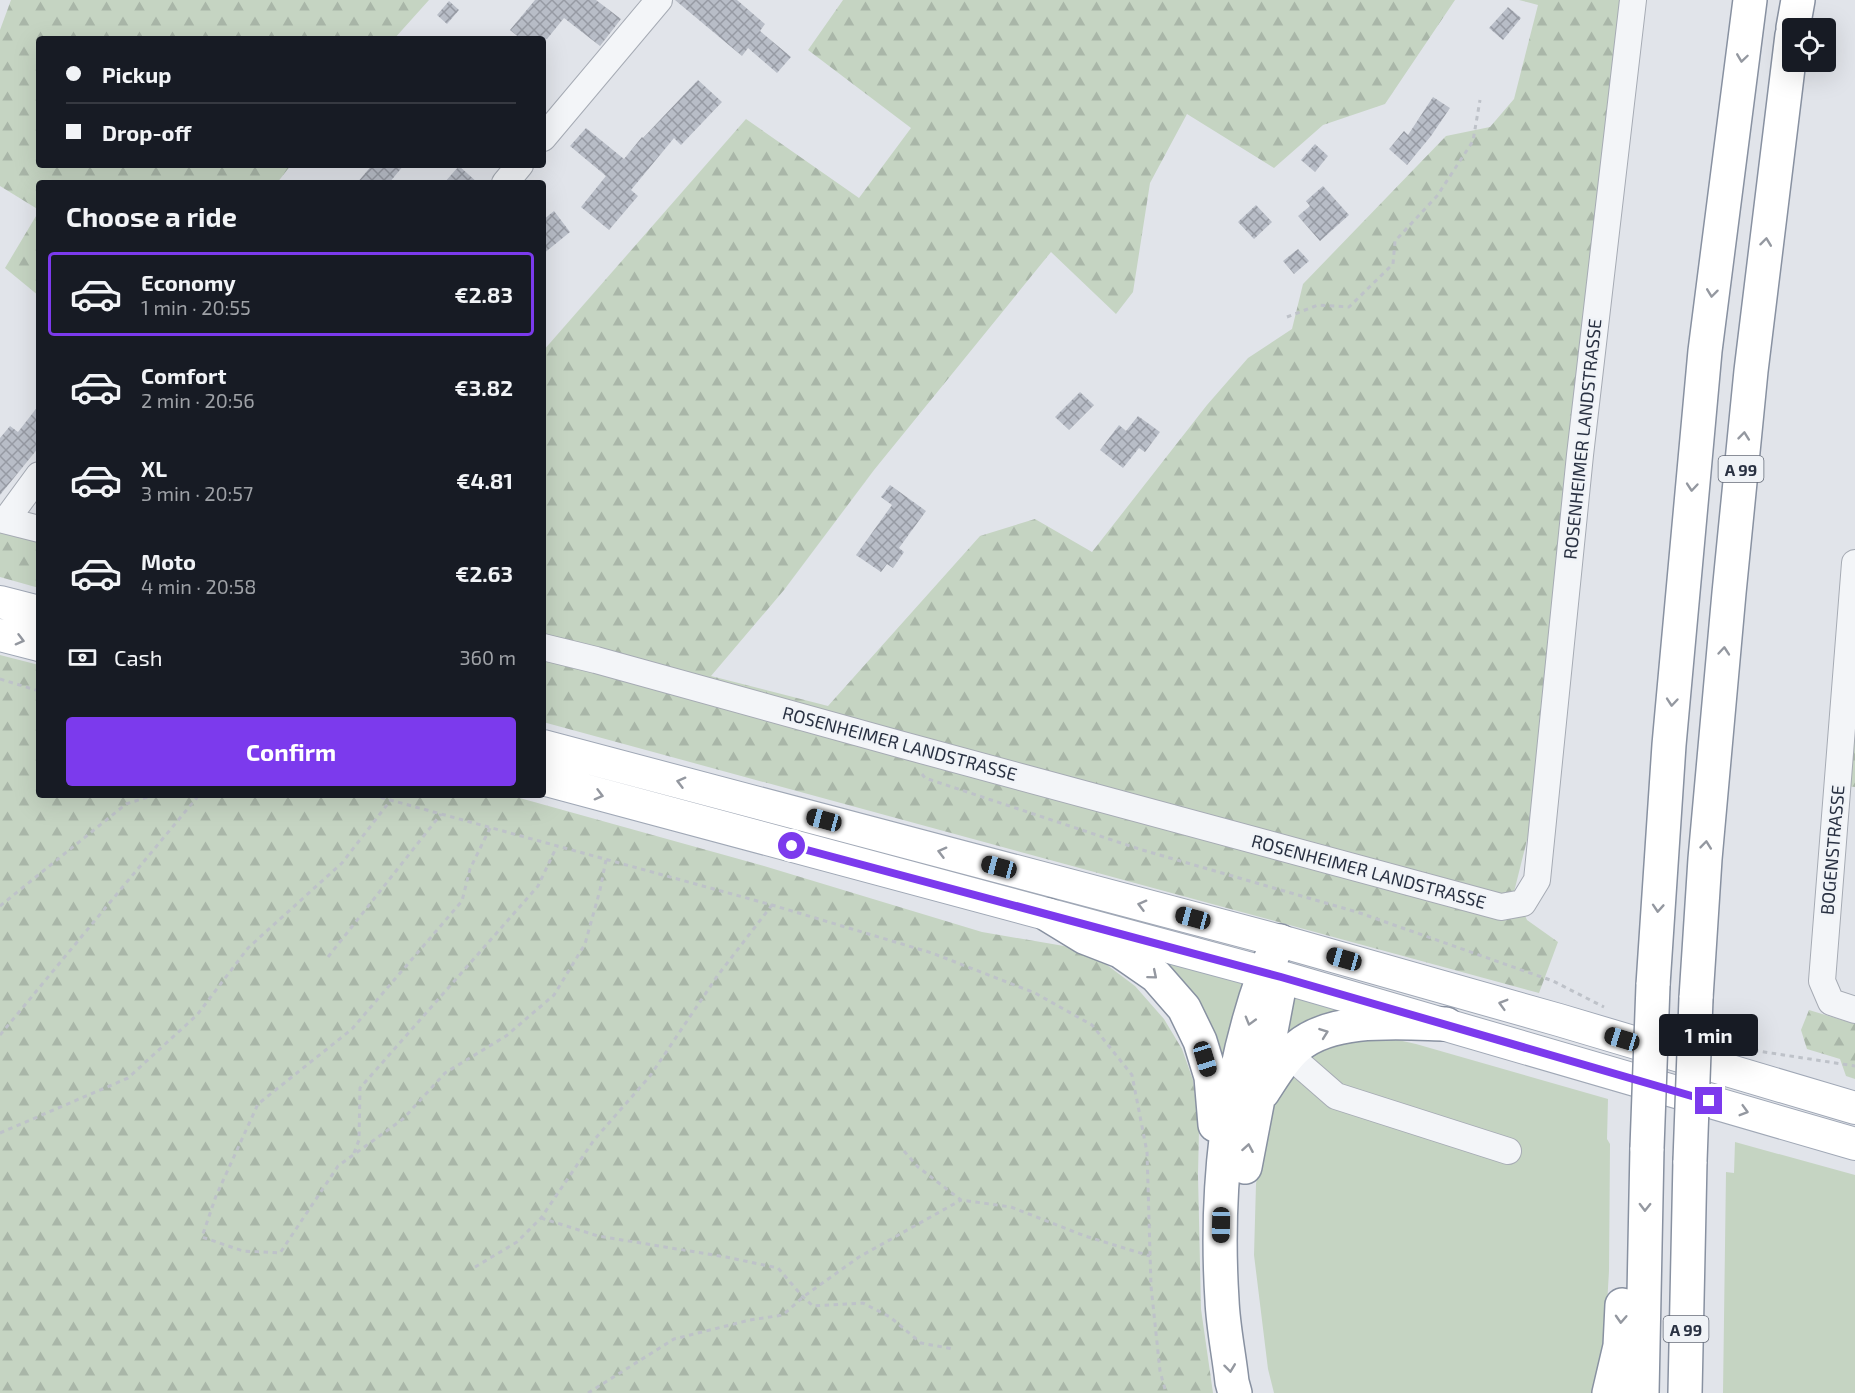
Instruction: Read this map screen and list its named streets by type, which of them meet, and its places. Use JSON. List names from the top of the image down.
{
  "streets": {
    "highway": ["A 99"],
    "street": ["ROSENHEIMER LANDSTRASSE", "BOGENSTRASSE"]
  },
  "page": {
    "banner": ["Pickup", "Drop-off"],
    "heading": "Choose a ride",
    "list": [
      {
        "name": "Economy",
        "note": "1 min · 20:55",
        "value": "€2.83"
      },
      {
        "name": "Comfort",
        "note": "2 min · 20:56",
        "value": "€3.82"
      },
      {
        "name": "XL",
        "note": "3 min · 20:57",
        "value": "€4.81"
      },
      {
        "name": "Moto",
        "note": "4 min · 20:58",
        "value": "€2.63"
      }
    ],
    "pay": ["Cash", "360 m"],
    "buttons": "Confirm",
    "bubble": "1 min"
  }
}
